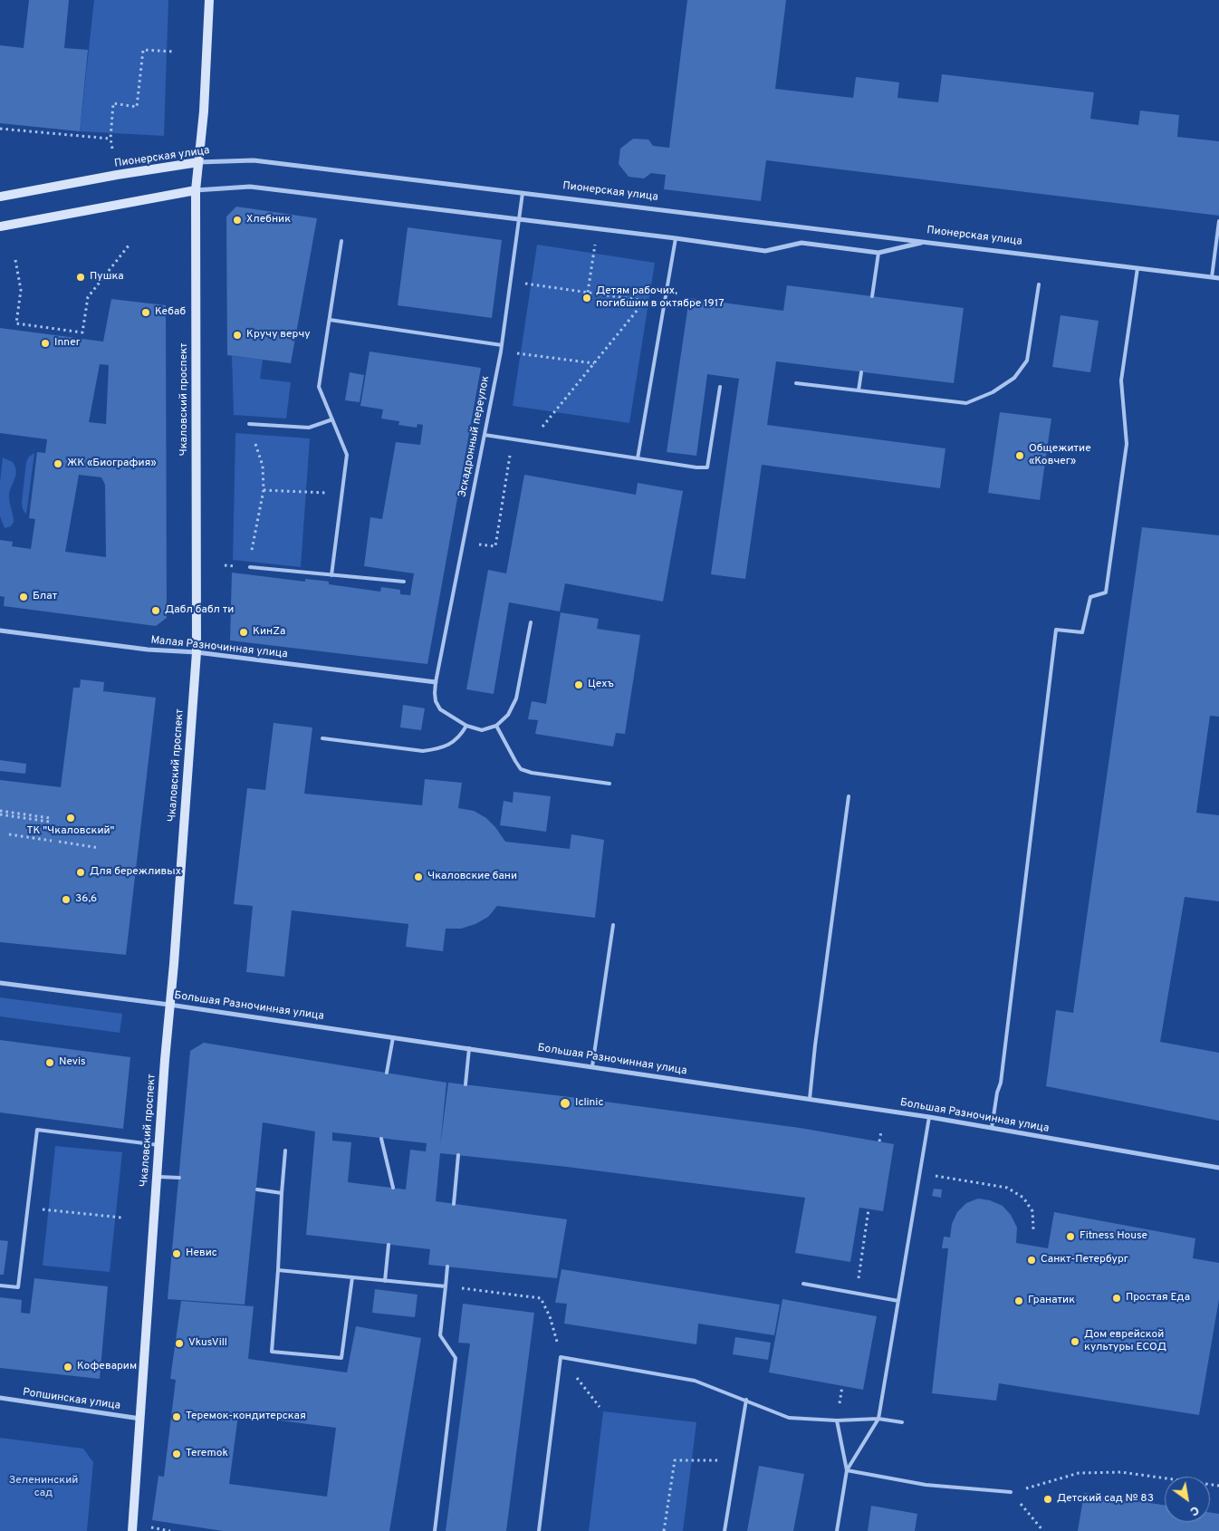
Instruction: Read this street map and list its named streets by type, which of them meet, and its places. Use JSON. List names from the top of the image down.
{
  "streets": {
    "street": [
      "Пионерская улица",
      "Чкаловский проспект",
      "Малая Разночинная улица",
      "Большая Разночинная улица",
      "Ропшинская улица"
    ],
    "lane": ["Эскадронный переулок"]
  },
  "crossings": [
    ["Пионерская улица", "Чкаловский проспект"],
    ["Пионерская улица", "Эскадронный переулок"],
    ["Чкаловский проспект", "Малая Разночинная улица"],
    ["Чкаловский проспект", "Большая Разночинная улица"],
    ["Чкаловский проспект", "Ропшинская улица"],
    ["Эскадронный переулок", "Малая Разночинная улица"]
  ],
  "parks": ["Зеленинский сад"],
  "places": [
    "Хлебник",
    "Пушка",
    "Детям рабочих, погибшим в октябре 1917",
    "Кебаб",
    "Кручу верчу",
    "Inner",
    "Общежитие «Ковчег»",
    "ЖК «Биография»",
    "Блат",
    "Дабл бабл ти",
    "КинZa",
    "Цехъ",
    "ТК \"Чкаловский\"",
    "Для бережливых",
    "Чкаловские бани",
    "36,6",
    "Nevis",
    "Iclinic",
    "Fitness House",
    "Невис",
    "Санкт-Петербург",
    "Простая Еда",
    "Гранатик",
    "Дом еврейской культуры ЕСОД",
    "VkusVill",
    "Кофеварим",
    "Теремок-кондитерская",
    "Teremok",
    "Детский сад № 83"
  ],
  "north": "bottom right"
}
